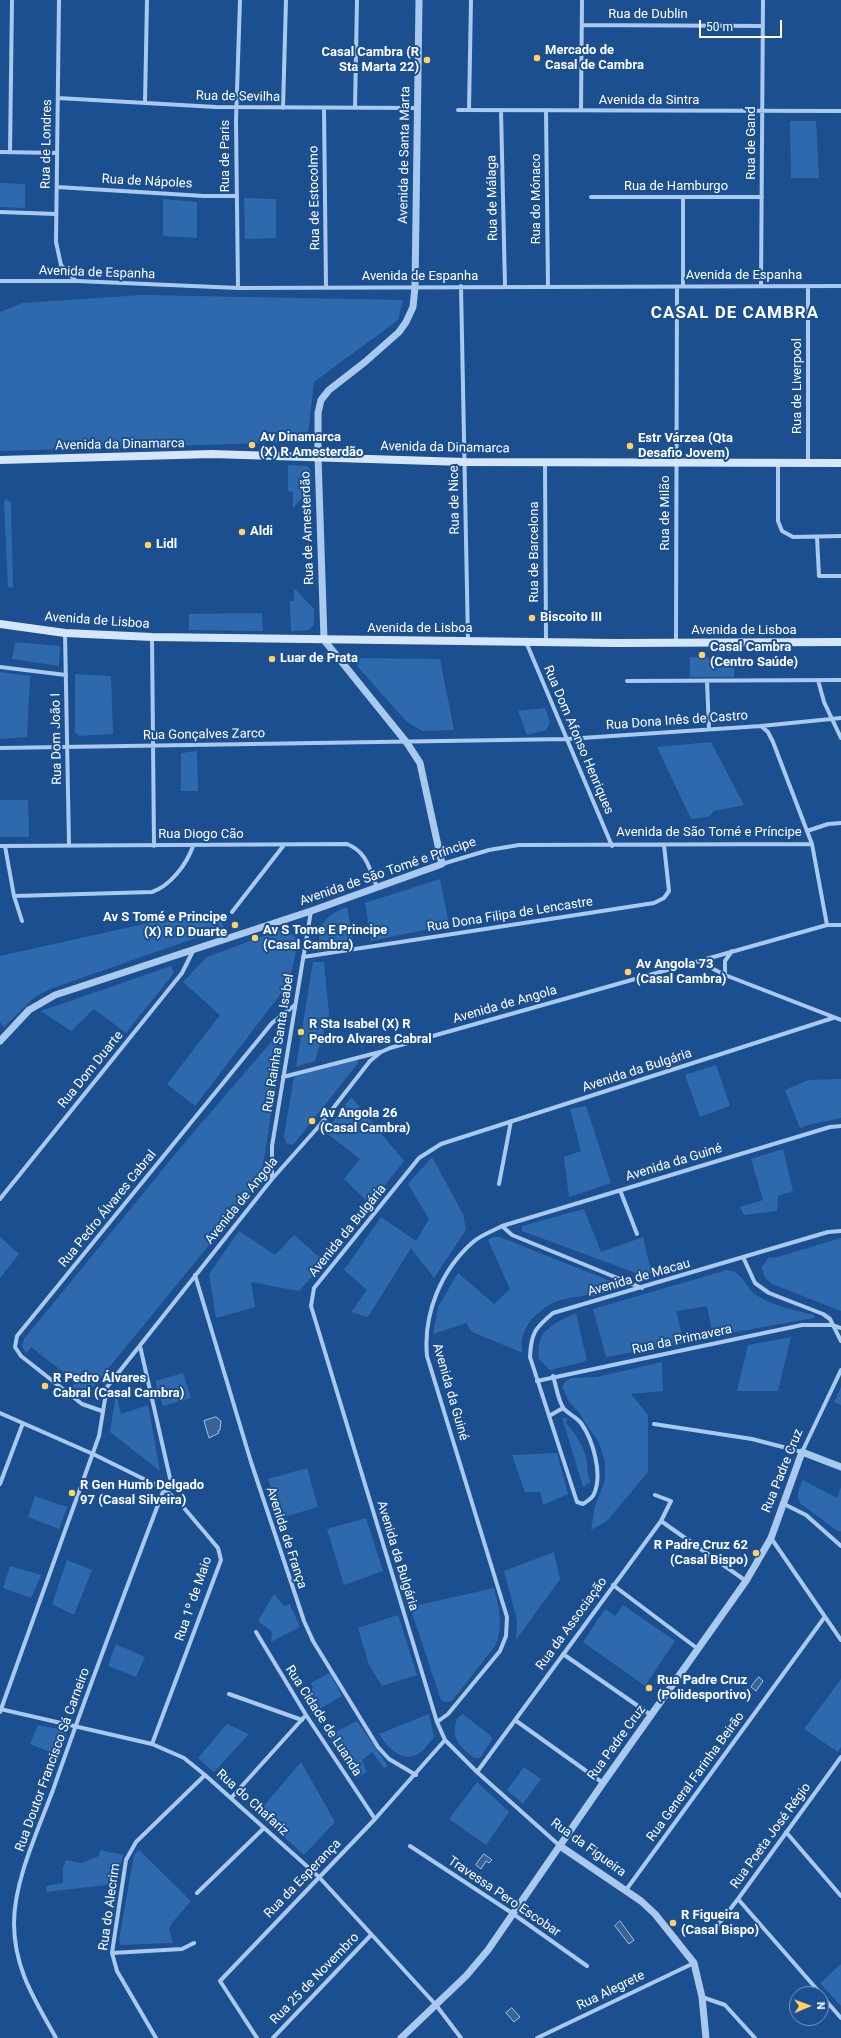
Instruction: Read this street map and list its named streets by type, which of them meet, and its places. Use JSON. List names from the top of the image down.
{
  "streets": {
    "main road": ["Avenida da Dinamarca", "Avenida de Lisboa"],
    "street": [
      "Rua de Dublin",
      "Rua de Sevilha",
      "Avenida da Sintra",
      "Rua de Gand",
      "Rua de Londres",
      "Avenida de Santa Marta",
      "Rua de Paris",
      "Rua de Nápoles",
      "Rua de Hamburgo",
      "Rua de Estocolmo",
      "Rua de Málaga",
      "Rua do Mónaco",
      "Avenida de Espanha",
      "Rua de Liverpool",
      "Rua de Nice",
      "Rua de Milão",
      "Rua de Amesterdão",
      "Rua de Barcelona",
      "Rua Dona Inês de Castro",
      "Rua Gonçalves Zarco",
      "Rua Dom João I",
      "Rua Dom Afonso Henriques",
      "Avenida de São Tomé e Príncipe",
      "Rua Diogo Cão",
      "Rua Dona Filipa de Lencastre",
      "Avenida de Angola",
      "Rua Rainha Santa Isabel",
      "Rua Dom Duarte",
      "Avenida da Bulgária",
      "Avenida da Guiné",
      "Rua Pedro Álvares Cabral",
      "Avenida de Macau",
      "Rua da Primavera",
      "Rua Padre Cruz",
      "Avenida de França",
      "Rua 1º de Maio",
      "Rua da Associação",
      "Rua Cidade de Luanda",
      "Rua Doutor Francisco Sá Carneiro",
      "Rua General Farinha Beirão",
      "Rua do Chafariz",
      "Rua Poeta José Régio",
      "Rua da Figueira",
      "Rua da Esperança",
      "Travessa Pero Escobar",
      "Rua do Alecrim",
      "Rua 25 de Novembro",
      "Rua Alegrete"
    ]
  },
  "crossings": [
    ["Rua de Dublin", "Rua de Gand"],
    ["Rua de Sevilha", "Rua de Londres"],
    ["Rua de Sevilha", "Avenida de Santa Marta"],
    ["Rua de Sevilha", "Rua de Paris"],
    ["Rua de Sevilha", "Rua de Estocolmo"],
    ["Avenida da Sintra", "Rua de Gand"],
    ["Avenida da Sintra", "Rua de Málaga"],
    ["Avenida da Sintra", "Rua do Mónaco"],
    ["Rua de Gand", "Rua de Hamburgo"],
    ["Rua de Gand", "Avenida de Espanha"],
    ["Rua de Londres", "Rua de Nápoles"],
    ["Rua de Londres", "Avenida de Espanha"],
    ["Avenida de Santa Marta", "Avenida de Espanha"],
    ["Avenida de Santa Marta", "Rua de Amesterdão"],
    ["Rua de Paris", "Rua de Nápoles"],
    ["Rua de Paris", "Avenida de Espanha"],
    ["Rua de Estocolmo", "Avenida de Espanha"],
    ["Rua de Málaga", "Avenida de Espanha"],
    ["Rua do Mónaco", "Avenida de Espanha"],
    ["Avenida de Espanha", "Rua de Liverpool"],
    ["Avenida de Espanha", "Rua de Nice"],
    ["Avenida de Espanha", "Rua de Milão"],
    ["Avenida de Espanha", "Rua de Amesterdão"],
    ["Rua de Liverpool", "Avenida da Dinamarca"],
    ["Avenida da Dinamarca", "Rua de Nice"],
    ["Avenida da Dinamarca", "Rua de Milão"],
    ["Avenida da Dinamarca", "Rua de Amesterdão"],
    ["Avenida da Dinamarca", "Rua de Barcelona"],
    ["Rua de Nice", "Avenida de Lisboa"],
    ["Rua de Milão", "Avenida de Lisboa"],
    ["Rua de Amesterdão", "Avenida de Lisboa"],
    ["Rua de Barcelona", "Avenida de Lisboa"],
    ["Avenida de Lisboa", "Rua Dom João I"],
    ["Avenida de Lisboa", "Rua Dom Afonso Henriques"],
    ["Rua Dona Inês de Castro", "Rua Gonçalves Zarco"],
    ["Rua Dona Inês de Castro", "Rua Dom Afonso Henriques"],
    ["Rua Dona Inês de Castro", "Avenida de São Tomé e Príncipe"],
    ["Rua Dona Inês de Castro", "Avenida de Angola"],
    ["Rua Gonçalves Zarco", "Rua Dom João I"],
    ["Rua Dom João I", "Rua Diogo Cão"],
    ["Rua Dom Afonso Henriques", "Avenida de São Tomé e Príncipe"],
    ["Avenida de São Tomé e Príncipe", "Rua Diogo Cão"],
    ["Avenida de São Tomé e Príncipe", "Rua Dona Filipa de Lencastre"],
    ["Avenida de São Tomé e Príncipe", "Rua Rainha Santa Isabel"],
    ["Avenida de São Tomé e Príncipe", "Rua Dom Duarte"],
    ["Rua Dona Filipa de Lencastre", "Rua Rainha Santa Isabel"],
    ["Avenida de Angola", "Rua Rainha Santa Isabel"],
    ["Avenida de Angola", "Rua Pedro Álvares Cabral"],
    ["Avenida de Angola", "Avenida de França"],
    ["Avenida de Angola", "Rua 1º de Maio"],
    ["Avenida de Angola", "Rua do Chafariz"],
    ["Rua Rainha Santa Isabel", "Rua Pedro Álvares Cabral"],
    ["Avenida da Bulgária", "Avenida da Guiné"],
    ["Avenida da Bulgária", "Rua da Figueira"],
    ["Avenida da Bulgária", "Rua da Esperança"],
    ["Avenida de Macau", "Rua da Primavera"],
    ["Rua Padre Cruz", "Rua do Chafariz"],
    ["Rua Padre Cruz", "Rua da Figueira"],
    ["Rua Padre Cruz", "Travessa Pero Escobar"],
    ["Avenida de França", "Rua da Esperança"],
    ["Rua 1º de Maio", "Rua Doutor Francisco Sá Carneiro"],
    ["Rua 1º de Maio", "Rua do Chafariz"],
    ["Rua da Associação", "Rua da Figueira"],
    ["Rua Cidade de Luanda", "Rua da Esperança"],
    ["Rua Doutor Francisco Sá Carneiro", "Rua do Chafariz"],
    ["Rua General Farinha Beirão", "Rua da Figueira"],
    ["Rua do Chafariz", "Rua da Esperança"],
    ["Rua do Chafariz", "Rua do Alecrim"],
    ["Rua do Chafariz", "Rua 25 de Novembro"],
    ["Rua da Figueira", "Rua da Esperança"],
    ["Rua da Figueira", "Rua Alegrete"]
  ],
  "districts": ["CASAL DE CAMBRA"],
  "places": [
    "Mercado de Casal de Cambra",
    "Casal Cambra (R Sta Marta 22)",
    "Av Dinamarca (X) R Amesterdão",
    "Estr Várzea (Qta Desafio Jovem)",
    "Aldi",
    "Lidl",
    "Biscoito III",
    "Casal Cambra (Centro Saúde)",
    "Luar de Prata",
    "Av S Tomé e Principe (X) R D Duarte",
    "Av S Tome E Principe (Casal Cambra)",
    "Av Angola 73 (Casal Cambra)",
    "R Sta Isabel (X) R Pedro Alvares Cabral",
    "Av Angola 26 (Casal Cambra)",
    "R Pedro Álvares Cabral (Casal Cambra)",
    "R Gen Humb Delgado 97 (Casal Silveira)",
    "R Padre Cruz 62 (Casal Bispo)",
    "Rua Padre Cruz (Polidesportivo)",
    "R Figueira (Casal Bispo)"
  ],
  "scale_bar": "50 m",
  "north": "right"
}
